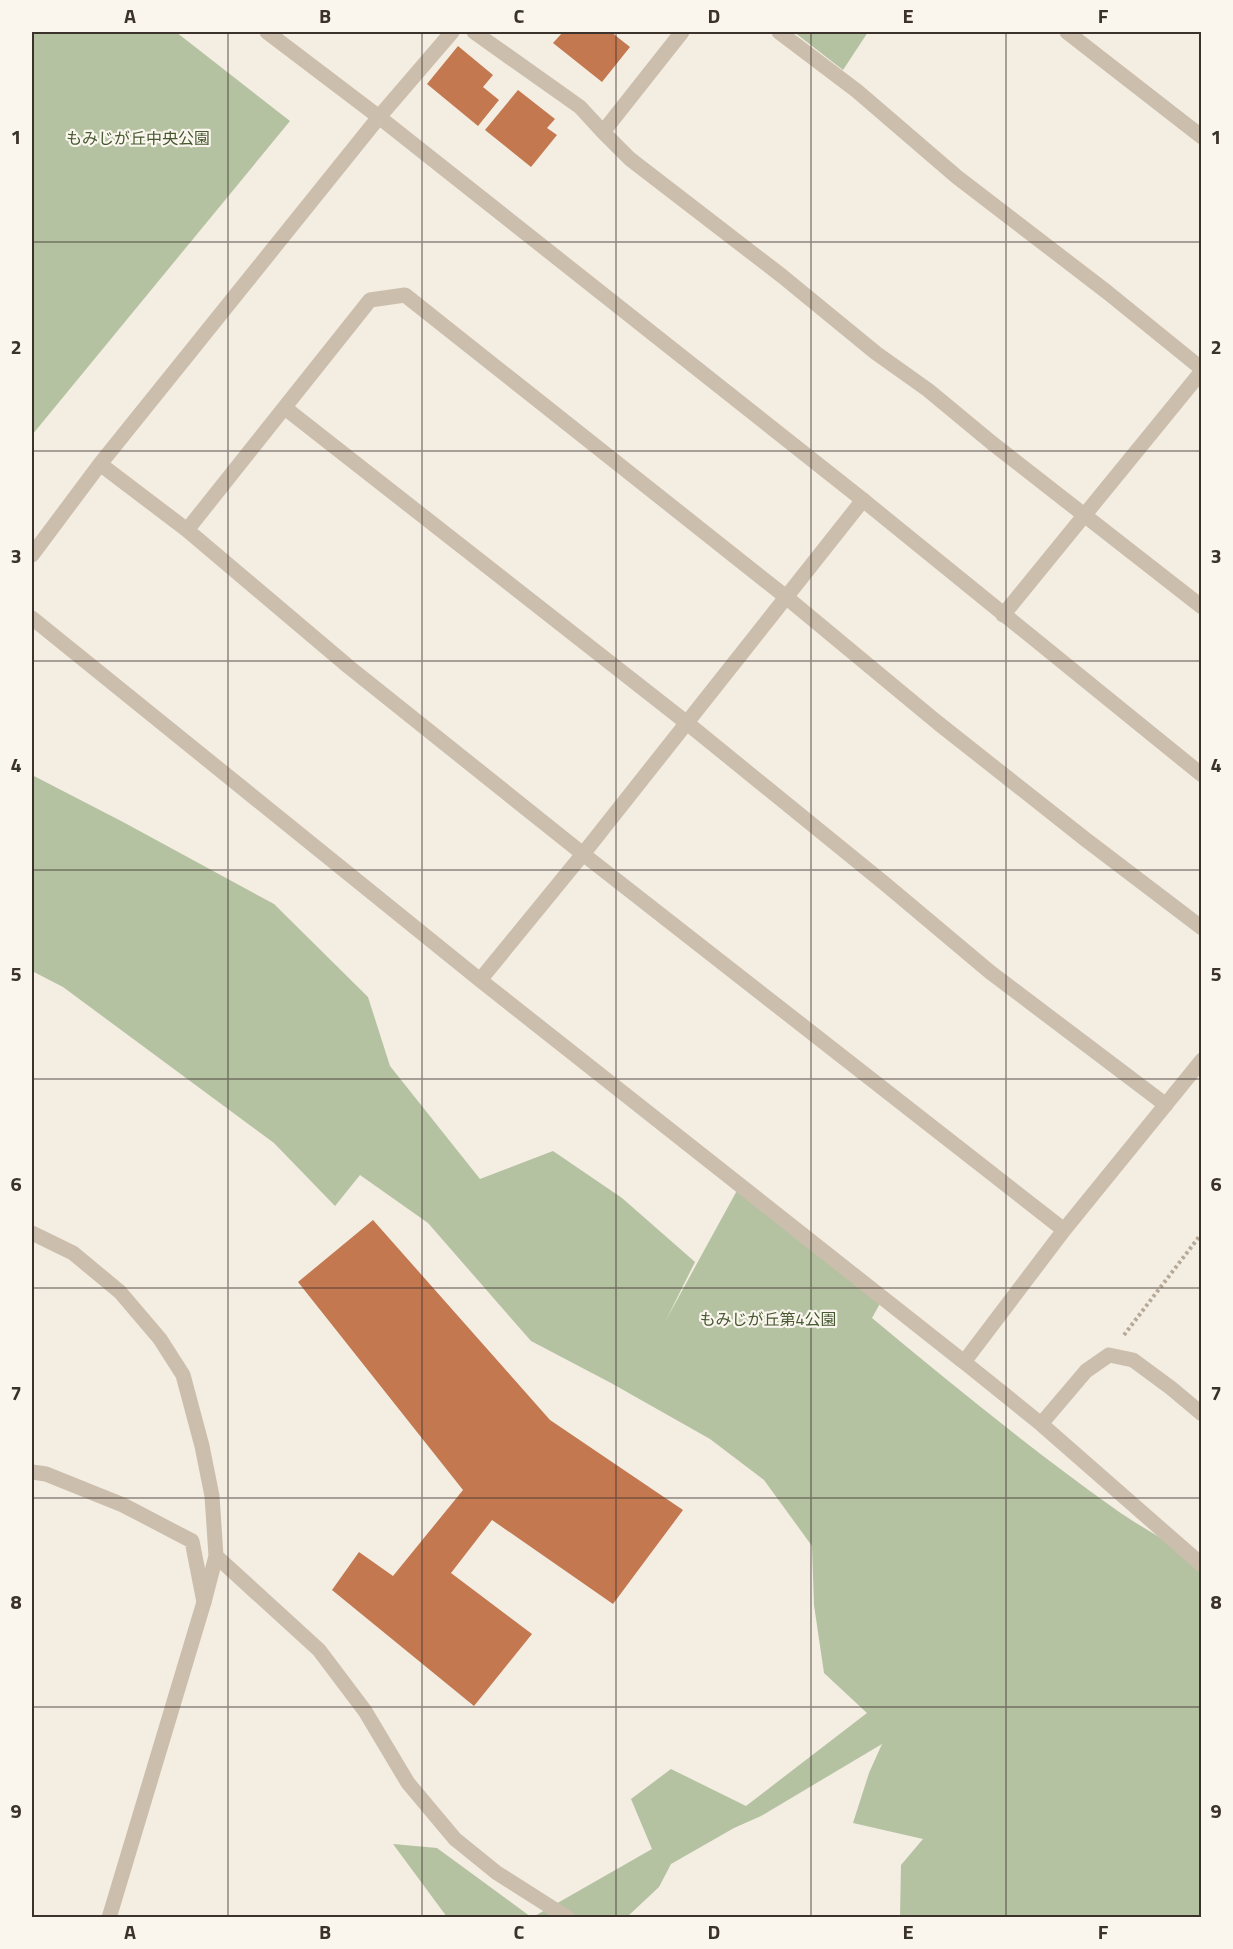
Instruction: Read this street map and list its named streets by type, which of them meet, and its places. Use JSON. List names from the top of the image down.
{
  "parks": ["もみじが丘中央公園", "もみじが丘第4公園"],
  "grid": {
    "columns": [
      "A",
      "B",
      "C",
      "D",
      "E",
      "F"
    ],
    "rows": [
      "1",
      "2",
      "3",
      "4",
      "5",
      "6",
      "7",
      "8",
      "9"
    ]
  }
}
